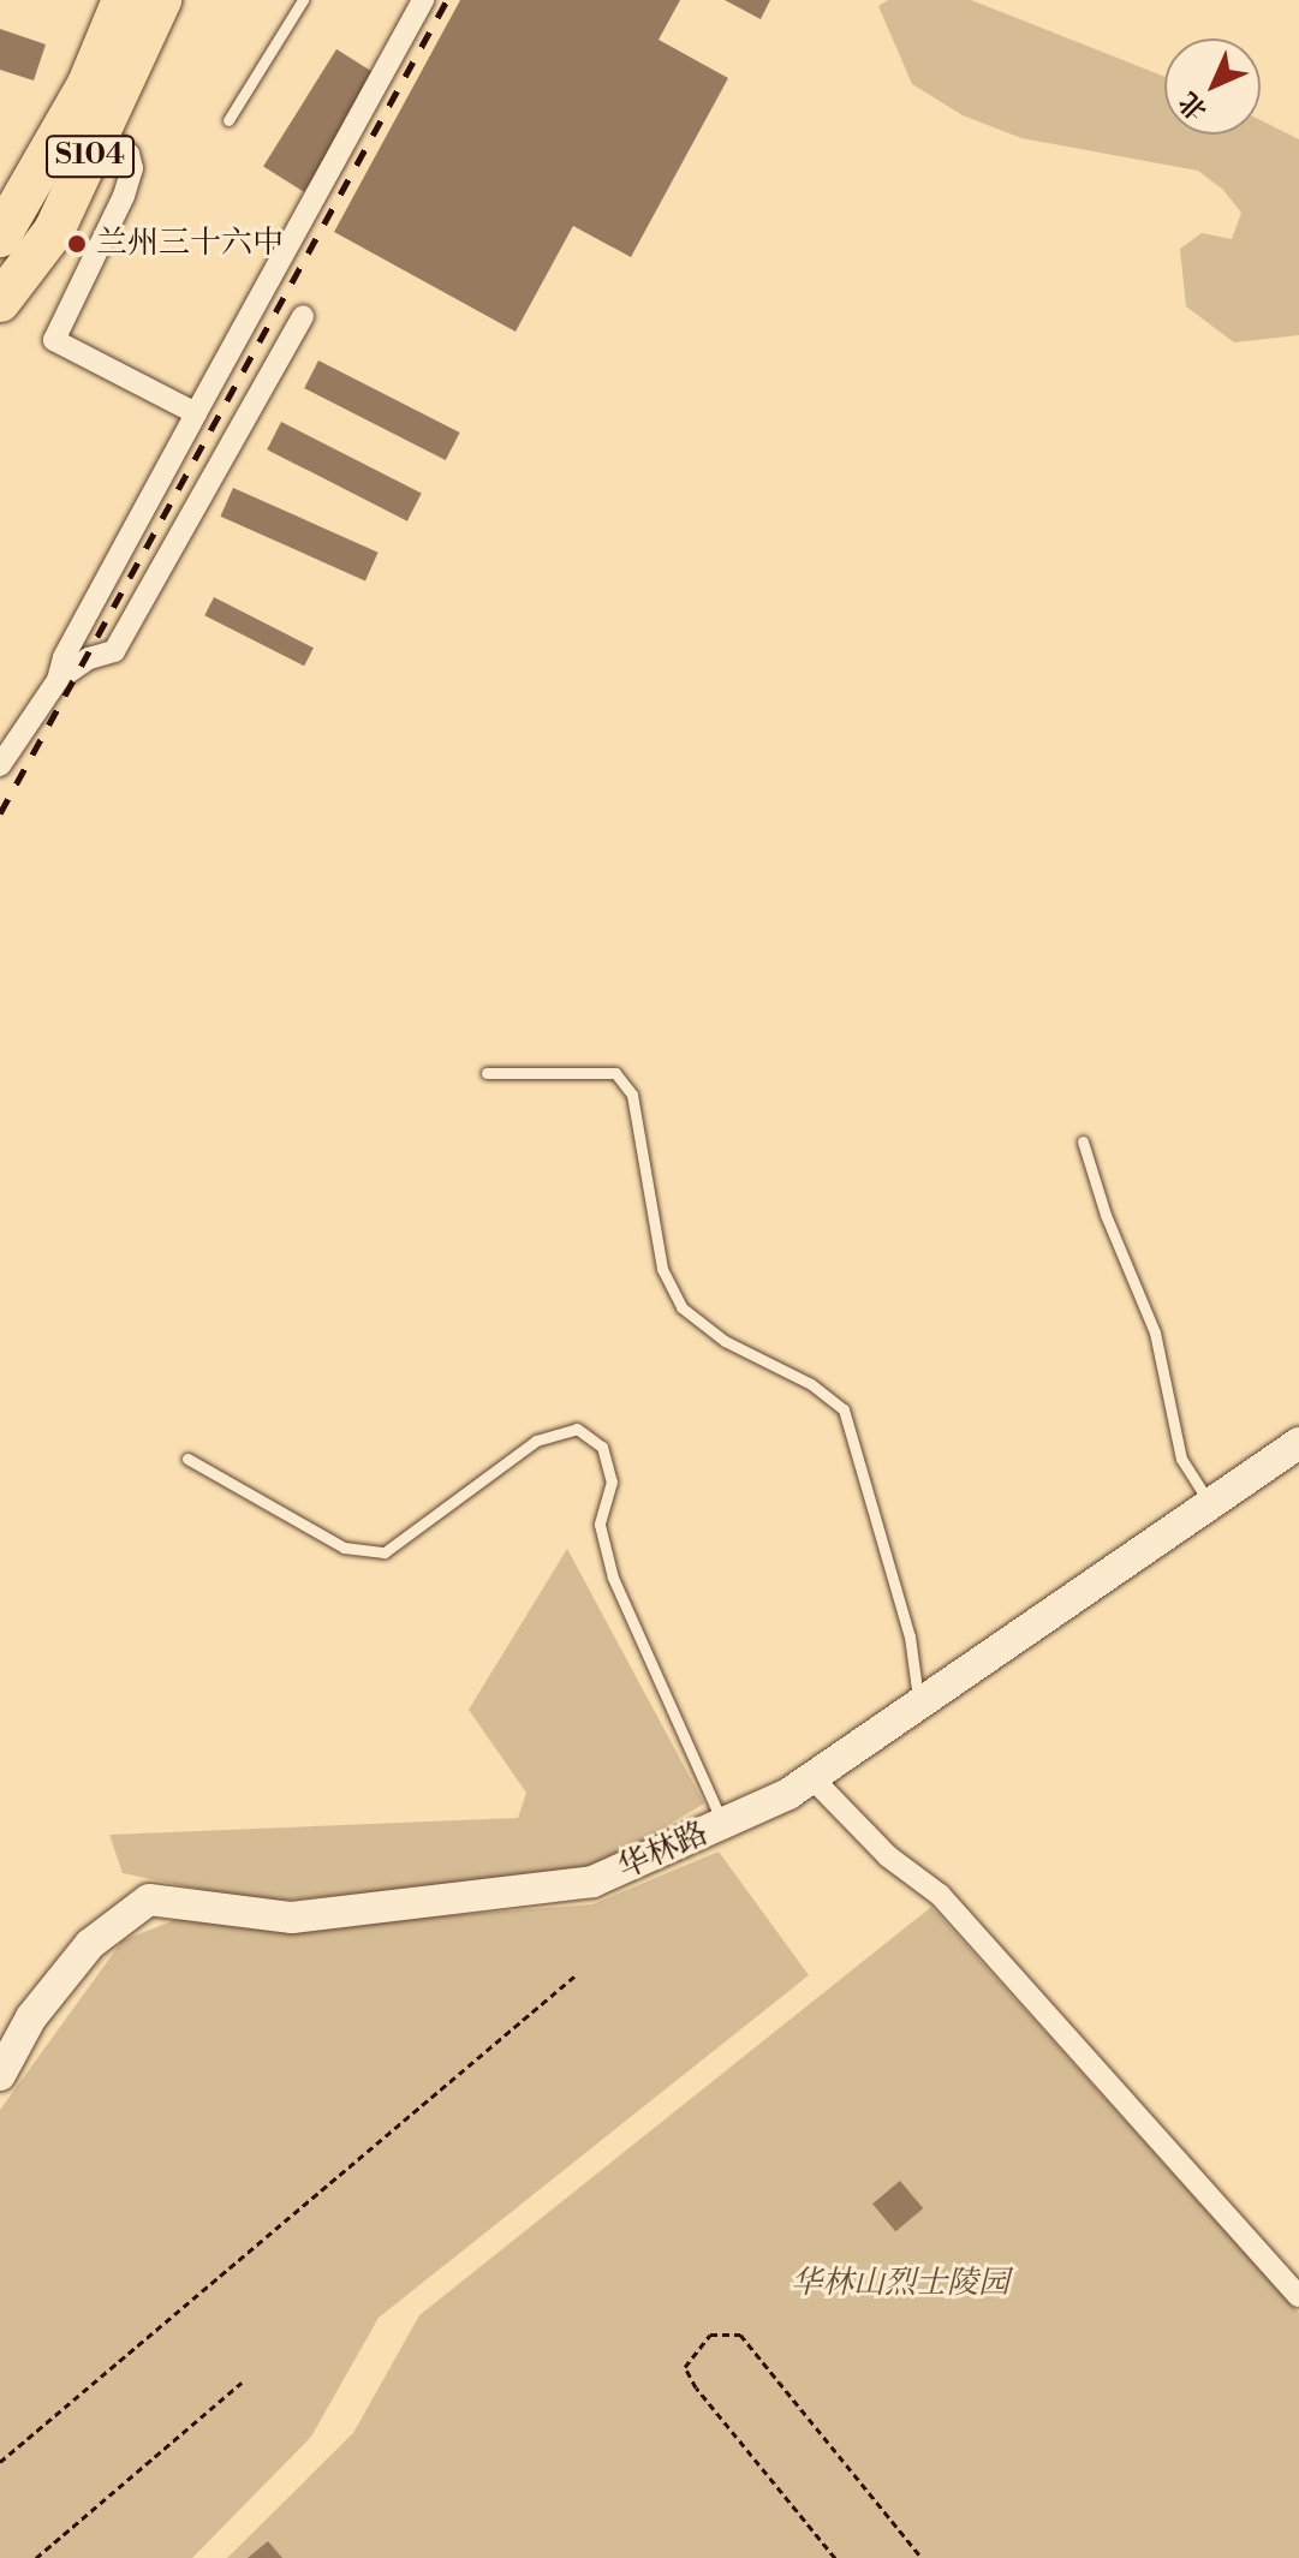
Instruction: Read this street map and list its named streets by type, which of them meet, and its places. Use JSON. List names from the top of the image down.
{
  "streets": {
    "highway": ["S104"],
    "street": ["华林路"]
  },
  "parks": ["华林山烈士陵园"],
  "places": ["兰州三十六中"],
  "north": "bottom left"
}
